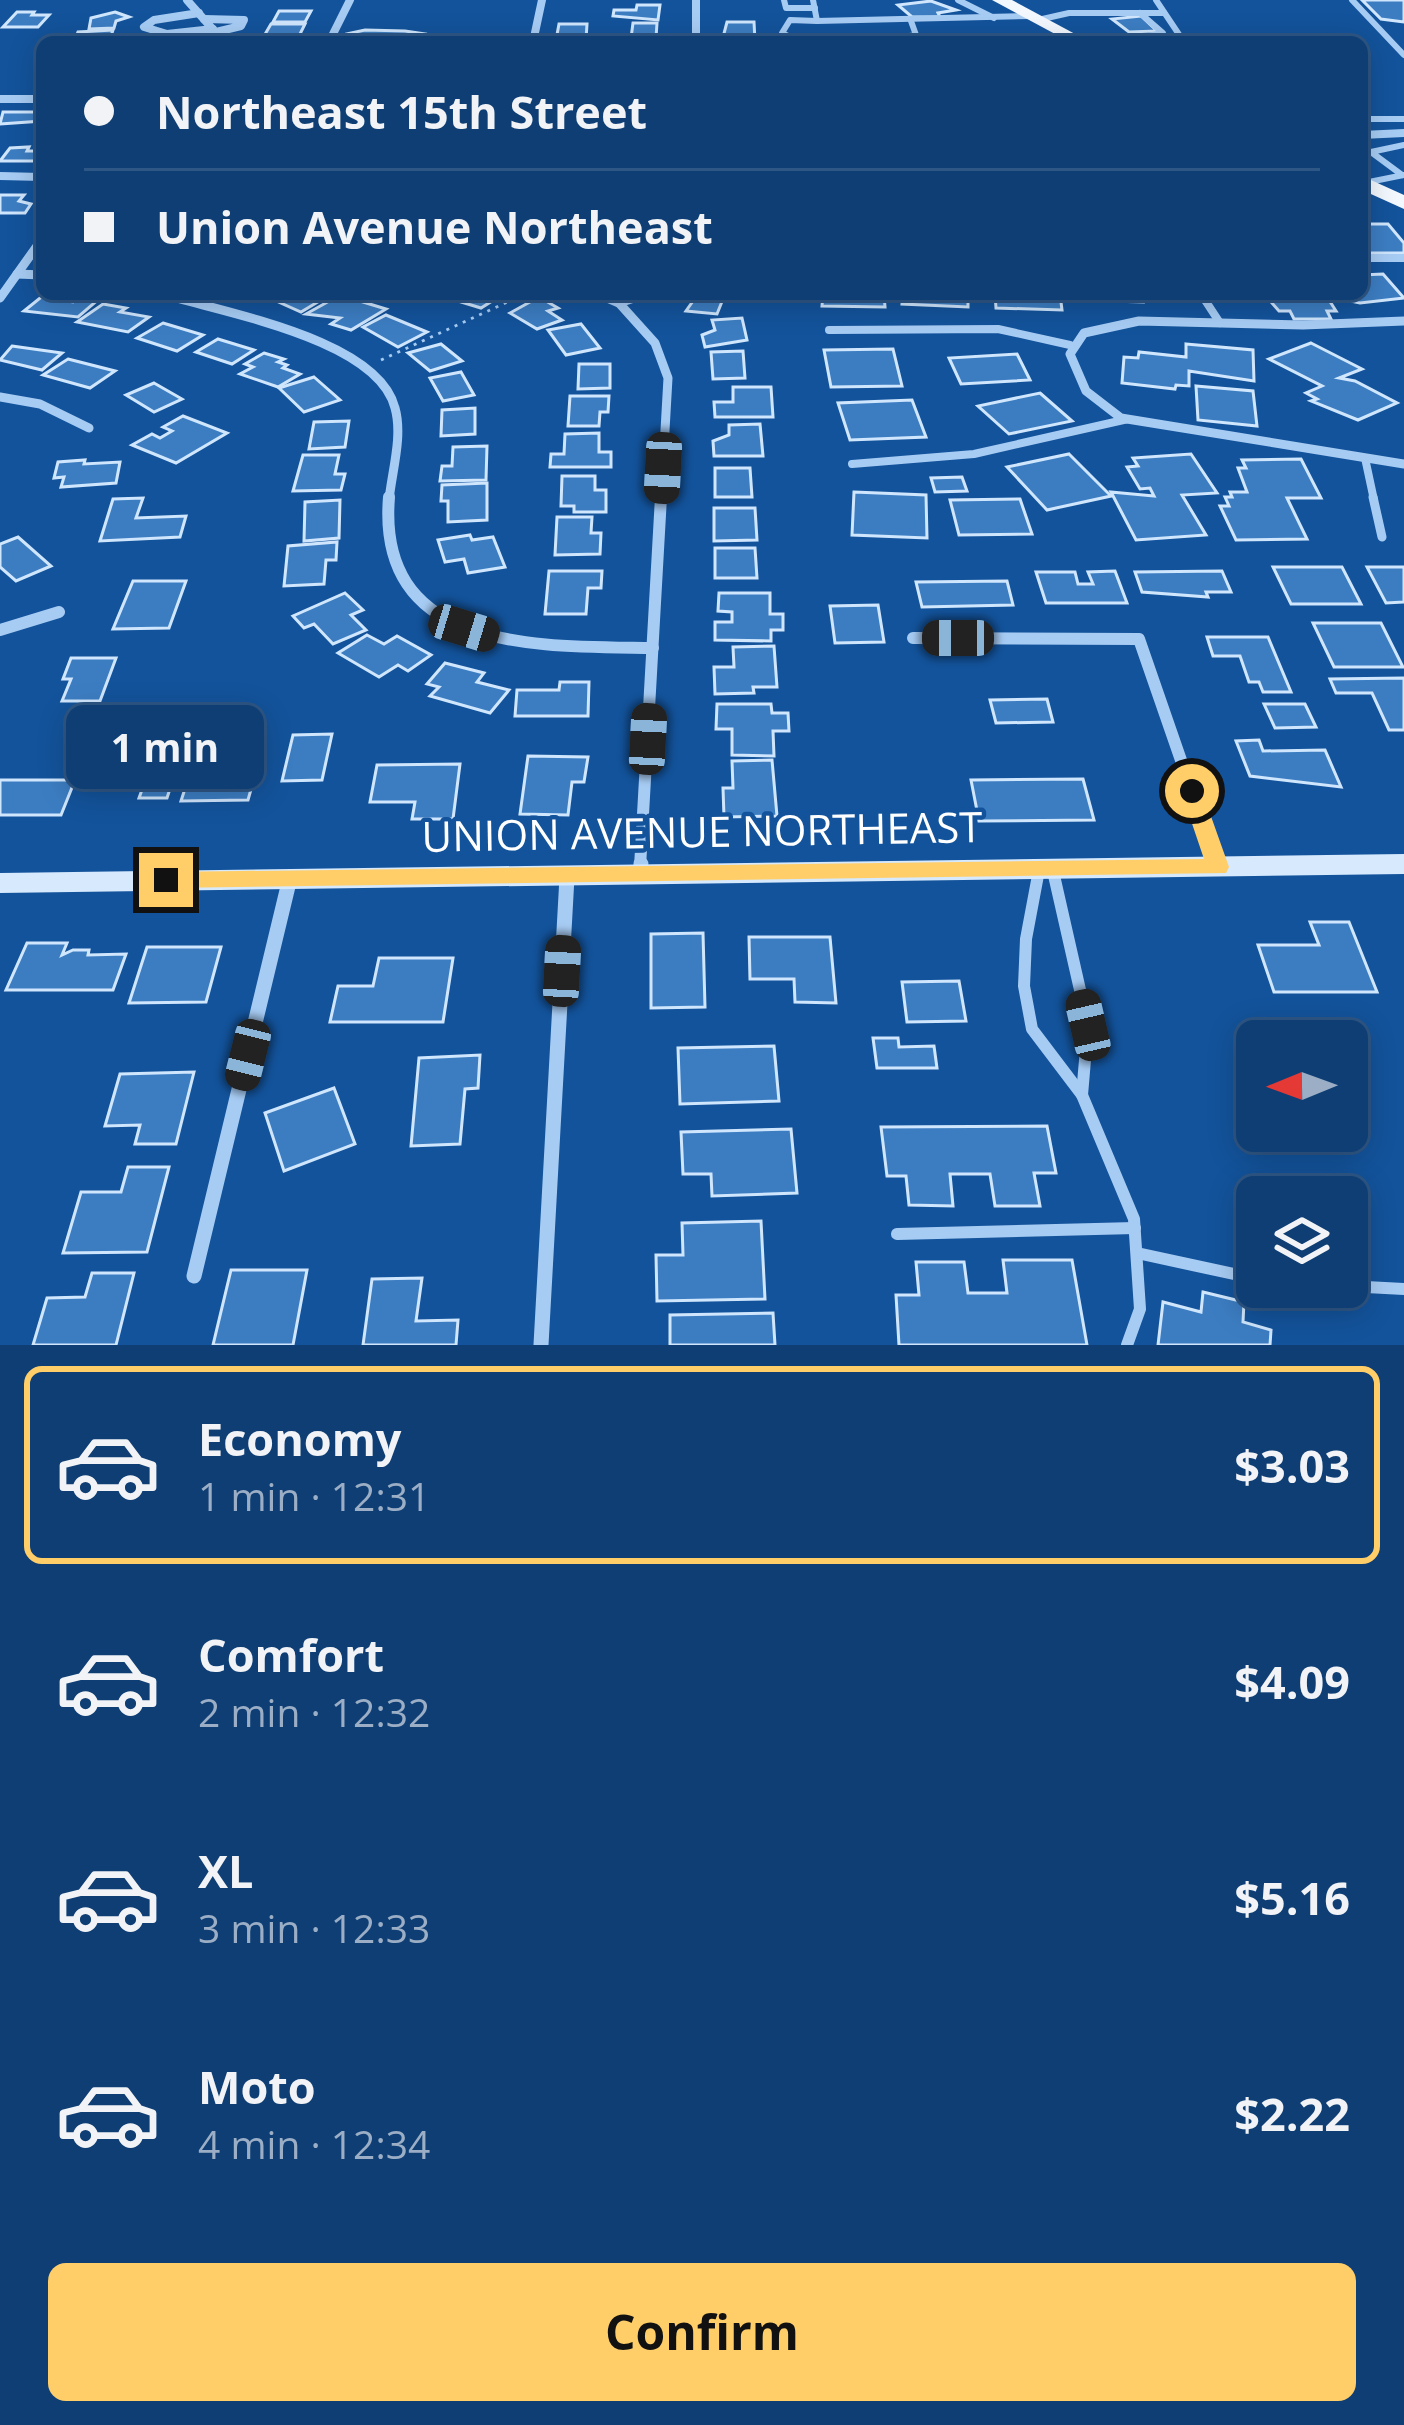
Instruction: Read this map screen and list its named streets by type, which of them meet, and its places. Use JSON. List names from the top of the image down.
{
  "streets": {
    "street": ["UNION AVENUE NORTHEAST"]
  },
  "north": "left",
  "page": {
    "banner": ["Northeast 15th Street", "Union Avenue Northeast"],
    "bubble": "1 min",
    "list": [
      {
        "name": "Economy",
        "note": "1 min · 12:31",
        "value": "$3.03"
      },
      {
        "name": "Comfort",
        "note": "2 min · 12:32",
        "value": "$4.09"
      },
      {
        "name": "XL",
        "note": "3 min · 12:33",
        "value": "$5.16"
      },
      {
        "name": "Moto",
        "note": "4 min · 12:34",
        "value": "$2.22"
      }
    ],
    "buttons": "Confirm"
  }
}
